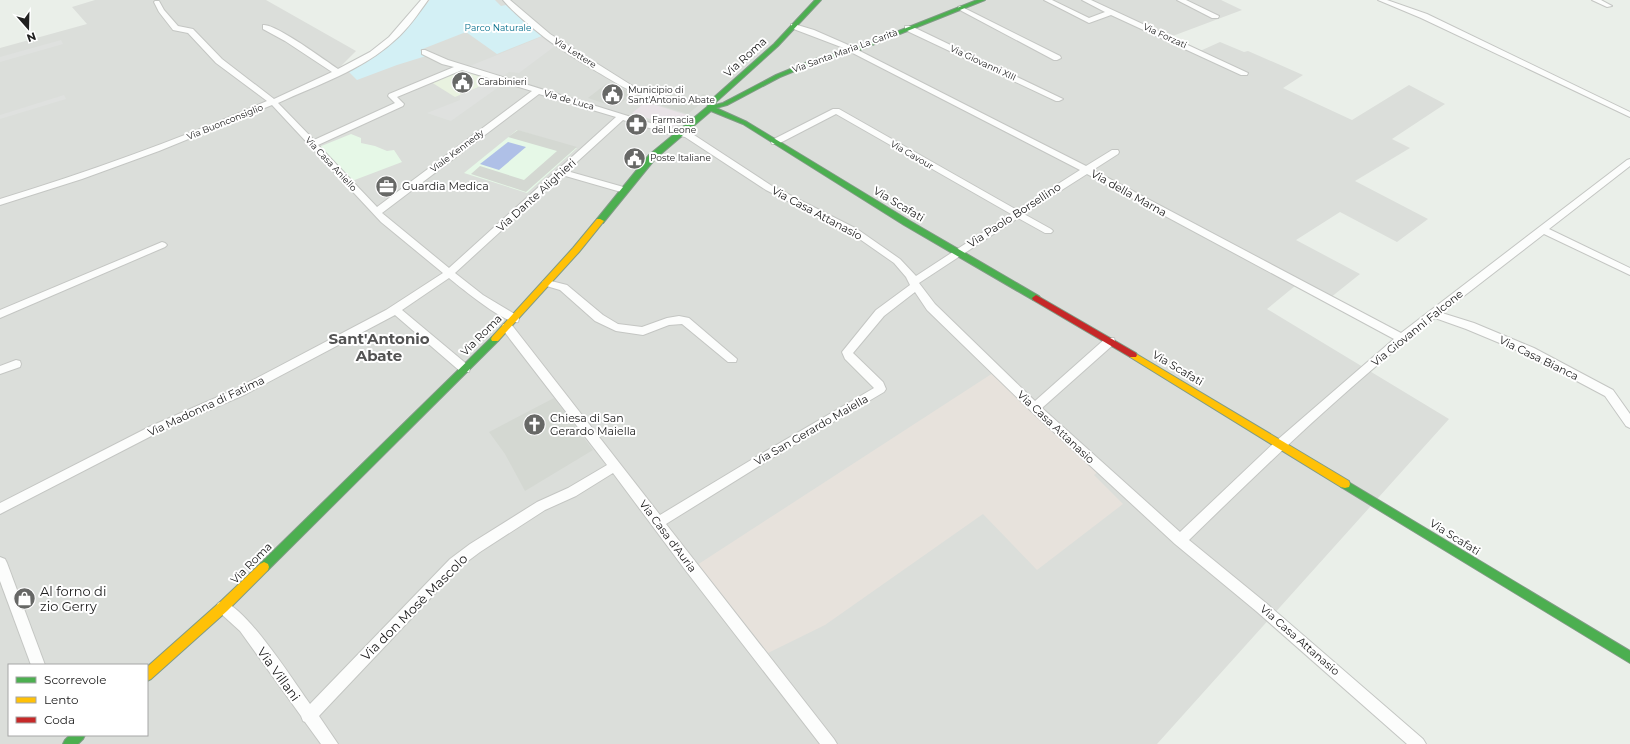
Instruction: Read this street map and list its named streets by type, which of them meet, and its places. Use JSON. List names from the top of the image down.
{
  "streets": {
    "street": [
      "Via Forzati",
      "Via Santa Maria La Carità",
      "Via Lettere",
      "Via Roma",
      "Via Giovanni XIII",
      "Via de Luca",
      "Via Buonconsiglio",
      "Viale Kennedy",
      "Via Cavour",
      "Via Casa Aniello",
      "Via della Marna",
      "Via Dante Alighieri",
      "Via Scafati",
      "Via Casa Attanasio",
      "Via Paolo Borsellino",
      "Via Giovanni Falcone",
      "Via Casa Bianca",
      "Via Madonna di Fatima",
      "Via San Gerardo Maiella",
      "Via Casa d'Auria",
      "Via don Mosè Mascolo",
      "Via Villani"
    ]
  },
  "crossings": [
    ["Via Santa Maria La Carità", "Via Roma"],
    ["Via Santa Maria La Carità", "Via Giovanni XIII"],
    ["Via Santa Maria La Carità", "Via della Marna"],
    ["Via Santa Maria La Carità", "Via Scafati"],
    ["Via Roma", "Via de Luca"],
    ["Via Roma", "Via Casa Aniello"],
    ["Via Roma", "Via della Marna"],
    ["Via Roma", "Via Scafati"],
    ["Via Roma", "Via Casa Attanasio"],
    ["Via Roma", "Via Casa d'Auria"],
    ["Via Roma", "Via Villani"],
    ["Via de Luca", "Viale Kennedy"],
    ["Via de Luca", "Via Dante Alighieri"],
    ["Via de Luca", "Via Casa Attanasio"],
    ["Via Buonconsiglio", "Via Casa Aniello"],
    ["Viale Kennedy", "Via Casa Aniello"],
    ["Via Cavour", "Via Scafati"],
    ["Via Cavour", "Via Paolo Borsellino"],
    ["Via Casa Aniello", "Via Dante Alighieri"],
    ["Via Casa Aniello", "Via Madonna di Fatima"],
    ["Via Casa Aniello", "Via Casa d'Auria"],
    ["Via della Marna", "Via Paolo Borsellino"],
    ["Via della Marna", "Via Giovanni Falcone"],
    ["Via Dante Alighieri", "Via Madonna di Fatima"],
    ["Via Scafati", "Via Paolo Borsellino"],
    ["Via Scafati", "Via Giovanni Falcone"],
    ["Via Casa Attanasio", "Via Paolo Borsellino"],
    ["Via Casa Attanasio", "Via Giovanni Falcone"],
    ["Via Casa Attanasio", "Via San Gerardo Maiella"],
    ["Via Paolo Borsellino", "Via San Gerardo Maiella"],
    ["Via Giovanni Falcone", "Via Casa Bianca"],
    ["Via San Gerardo Maiella", "Via Casa d'Auria"],
    ["Via Casa d'Auria", "Via don Mosè Mascolo"],
    ["Via don Mosè Mascolo", "Via Villani"]
  ],
  "districts": ["Sant'Antonio Abate"],
  "parks": ["Parco Naturale"],
  "places": {
    "public building": ["Carabinieri", "Municipio di Sant'Antonio Abate", "Poste Italiane"],
    "pharmacy": ["Farmacia del Leone"],
    "office": ["Guardia Medica"],
    "church": ["Chiesa di San Gerardo Maiella"],
    "shop": ["Al forno di zio Gerry"]
  },
  "legend": ["Scorrevole", "Lento", "Coda"],
  "north": "bottom"
}
